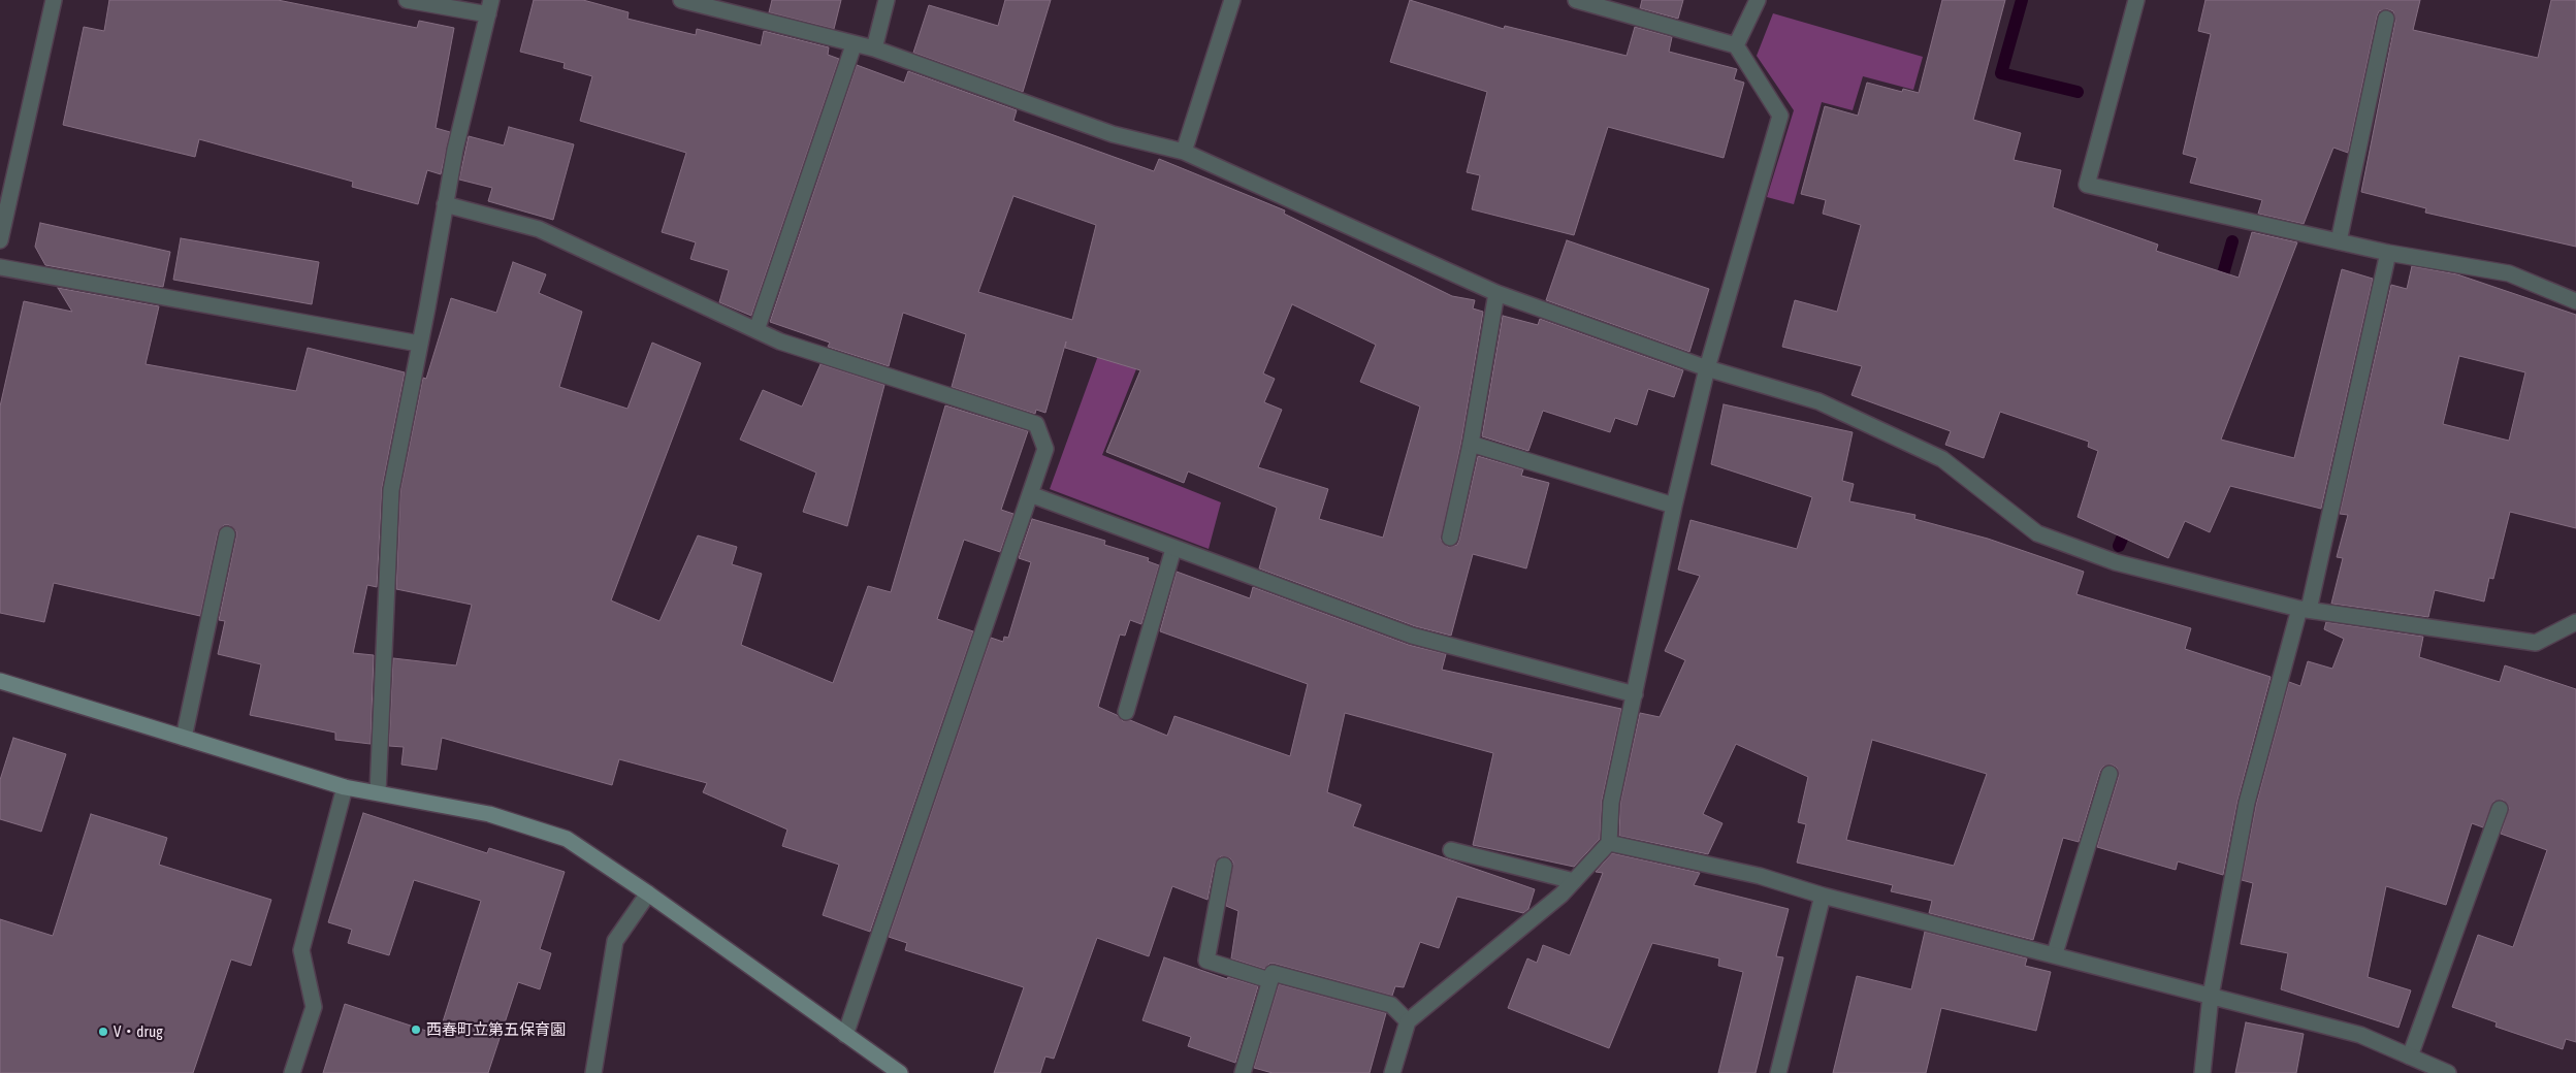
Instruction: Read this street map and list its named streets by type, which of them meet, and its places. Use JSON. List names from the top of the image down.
{
  "places": ["西春町立第五保育園", "V・drug"]
}
